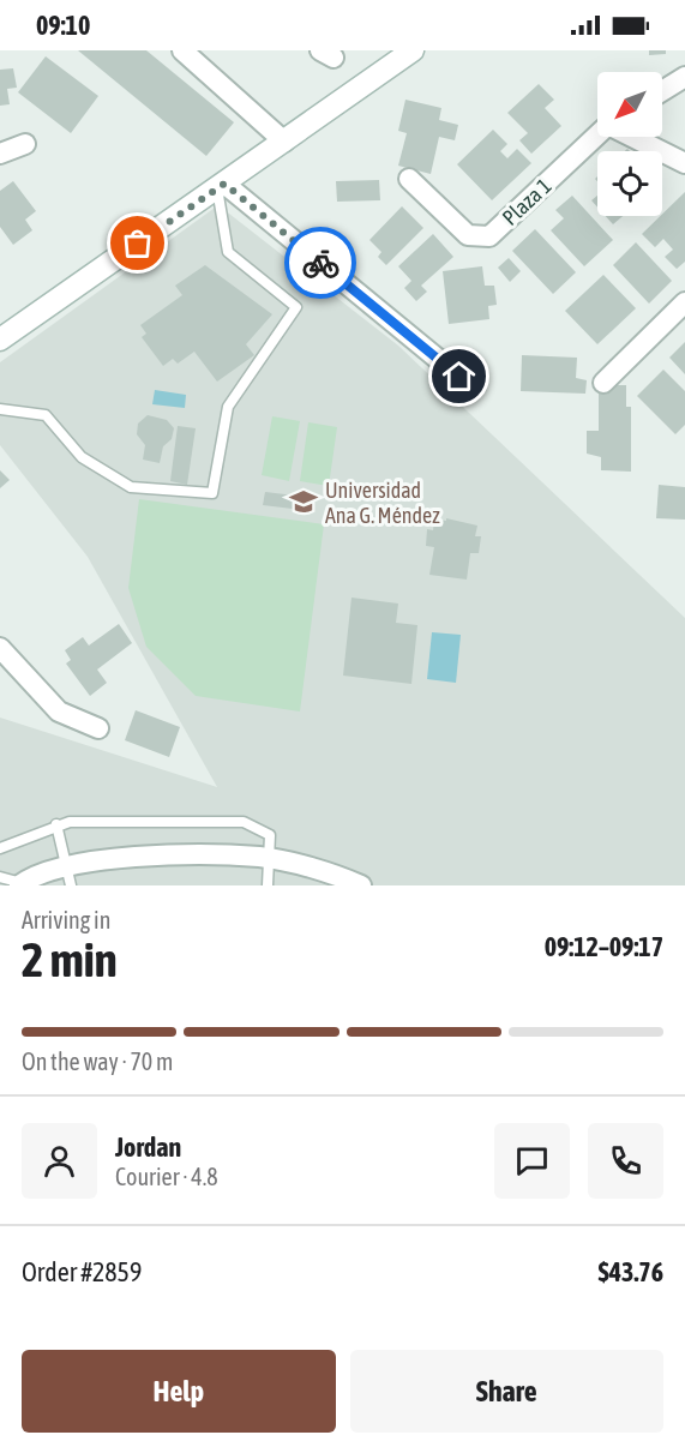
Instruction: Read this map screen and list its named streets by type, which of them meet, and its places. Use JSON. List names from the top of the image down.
{
  "streets": {
    "street": ["Plaza 1"]
  },
  "places": {
    "school or university": ["Universidad Ana G. Méndez"]
  },
  "north": "bottom left",
  "page": {
    "status": "09:10",
    "heading": ["2 min", "Arriving in", "09:12–09:17"],
    "panel": [
      "Jordan",
      "Courier · 4.8",
      "Order #2859",
      "$43.76"
    ],
    "bar": "On the way · 70 m",
    "buttons": ["Help", "Share"]
  }
}
